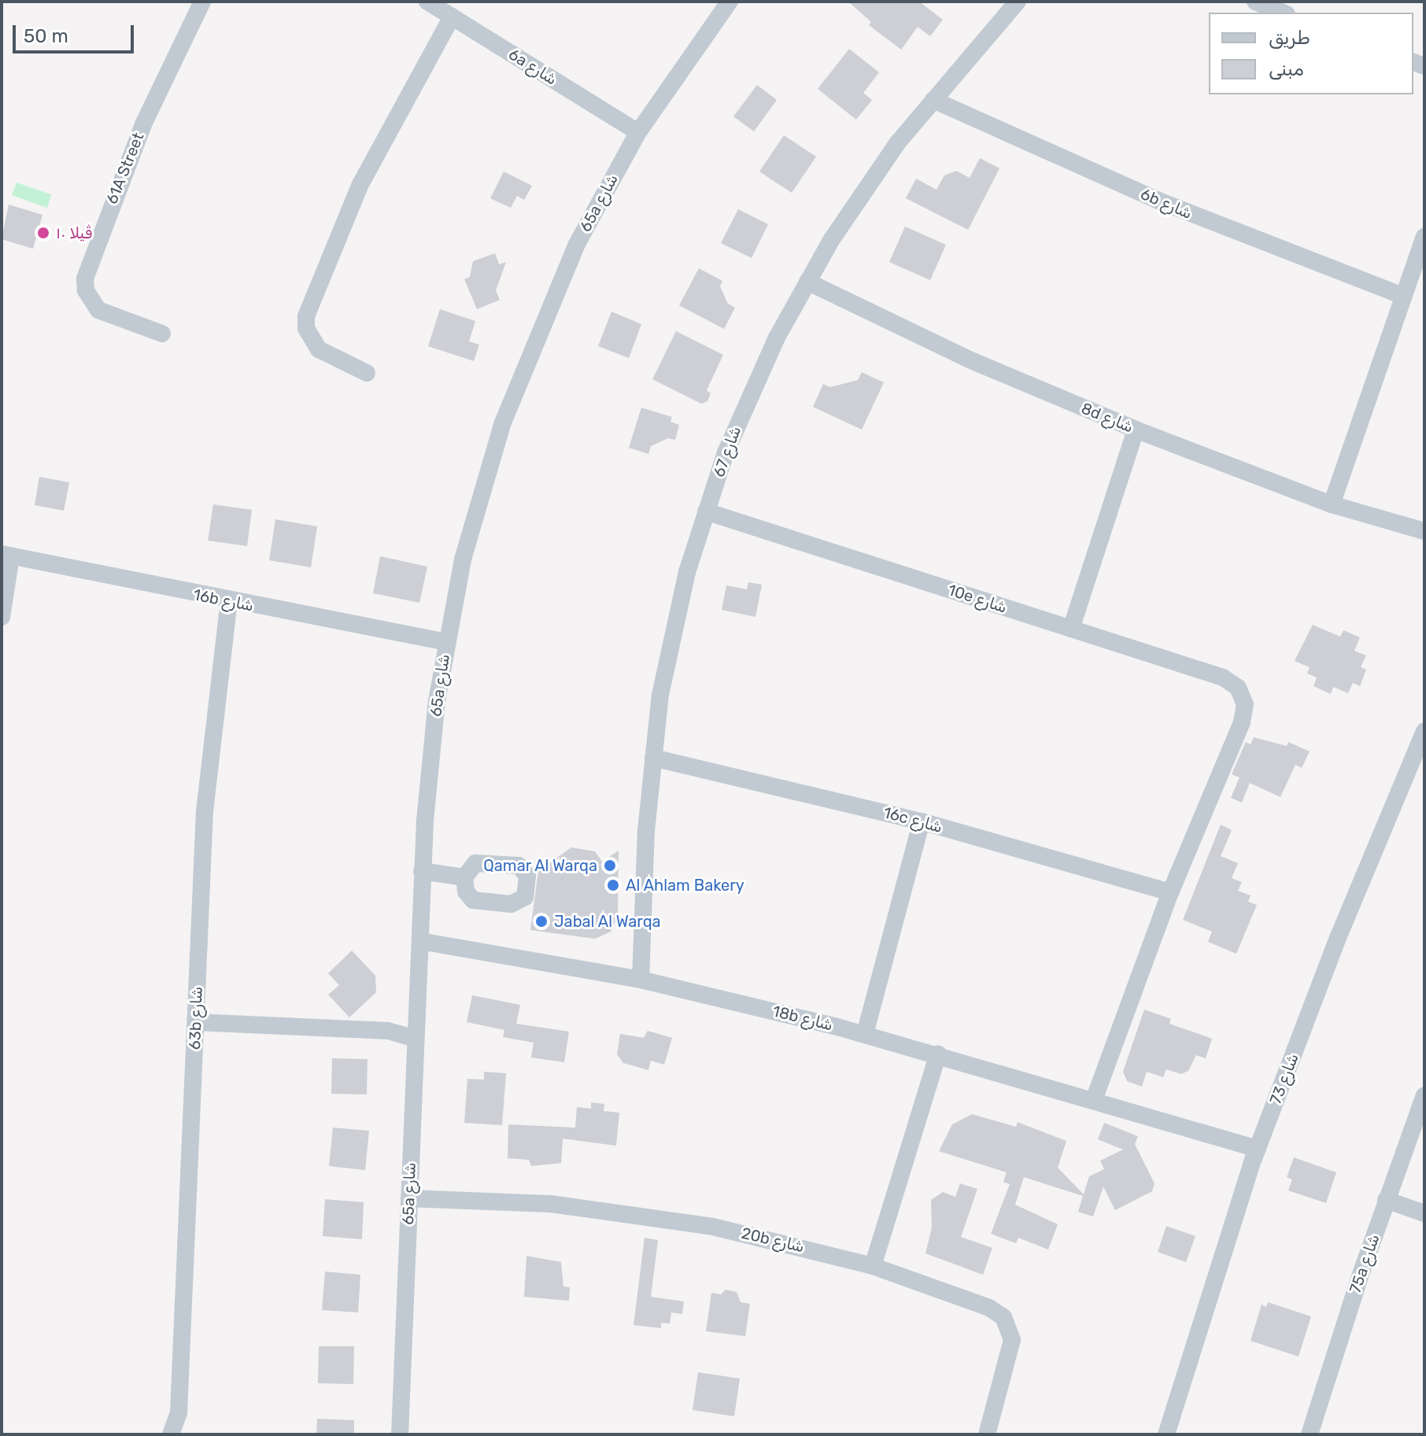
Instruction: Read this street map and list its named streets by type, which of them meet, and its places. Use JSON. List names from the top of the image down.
{
  "streets": {
    "street": [
      "6a شارع",
      "61A Street",
      "65a شارع",
      "6b شارع",
      "8d شارع",
      "شارع 67",
      "10e شارع",
      "16b شارع",
      "16c شارع",
      "63b شارع",
      "18b شارع",
      "شارع 73",
      "20b شارع",
      "75a شارع"
    ]
  },
  "crossings": [
    ["6a شارع", "65a شارع"],
    ["65a شارع", "16b شارع"],
    ["65a شارع", "18b شارع"],
    ["65a شارع", "20b شارع"],
    ["6b شارع", "شارع 67"],
    ["8d شارع", "شارع 67"],
    ["شارع 67", "10e شارع"],
    ["شارع 67", "16c شارع"],
    ["شارع 67", "18b شارع"],
    ["10e شارع", "16c شارع"],
    ["16b شارع", "63b شارع"],
    ["18b شارع", "شارع 73"]
  ],
  "places": [
    "ڤيلا ١٠",
    "Qamar Al Warqa",
    "Al Ahlam Bakery",
    "Jabal Al Warqa"
  ],
  "legend": ["طريق", "مبنى"],
  "scale_bar": "50 m"
}
